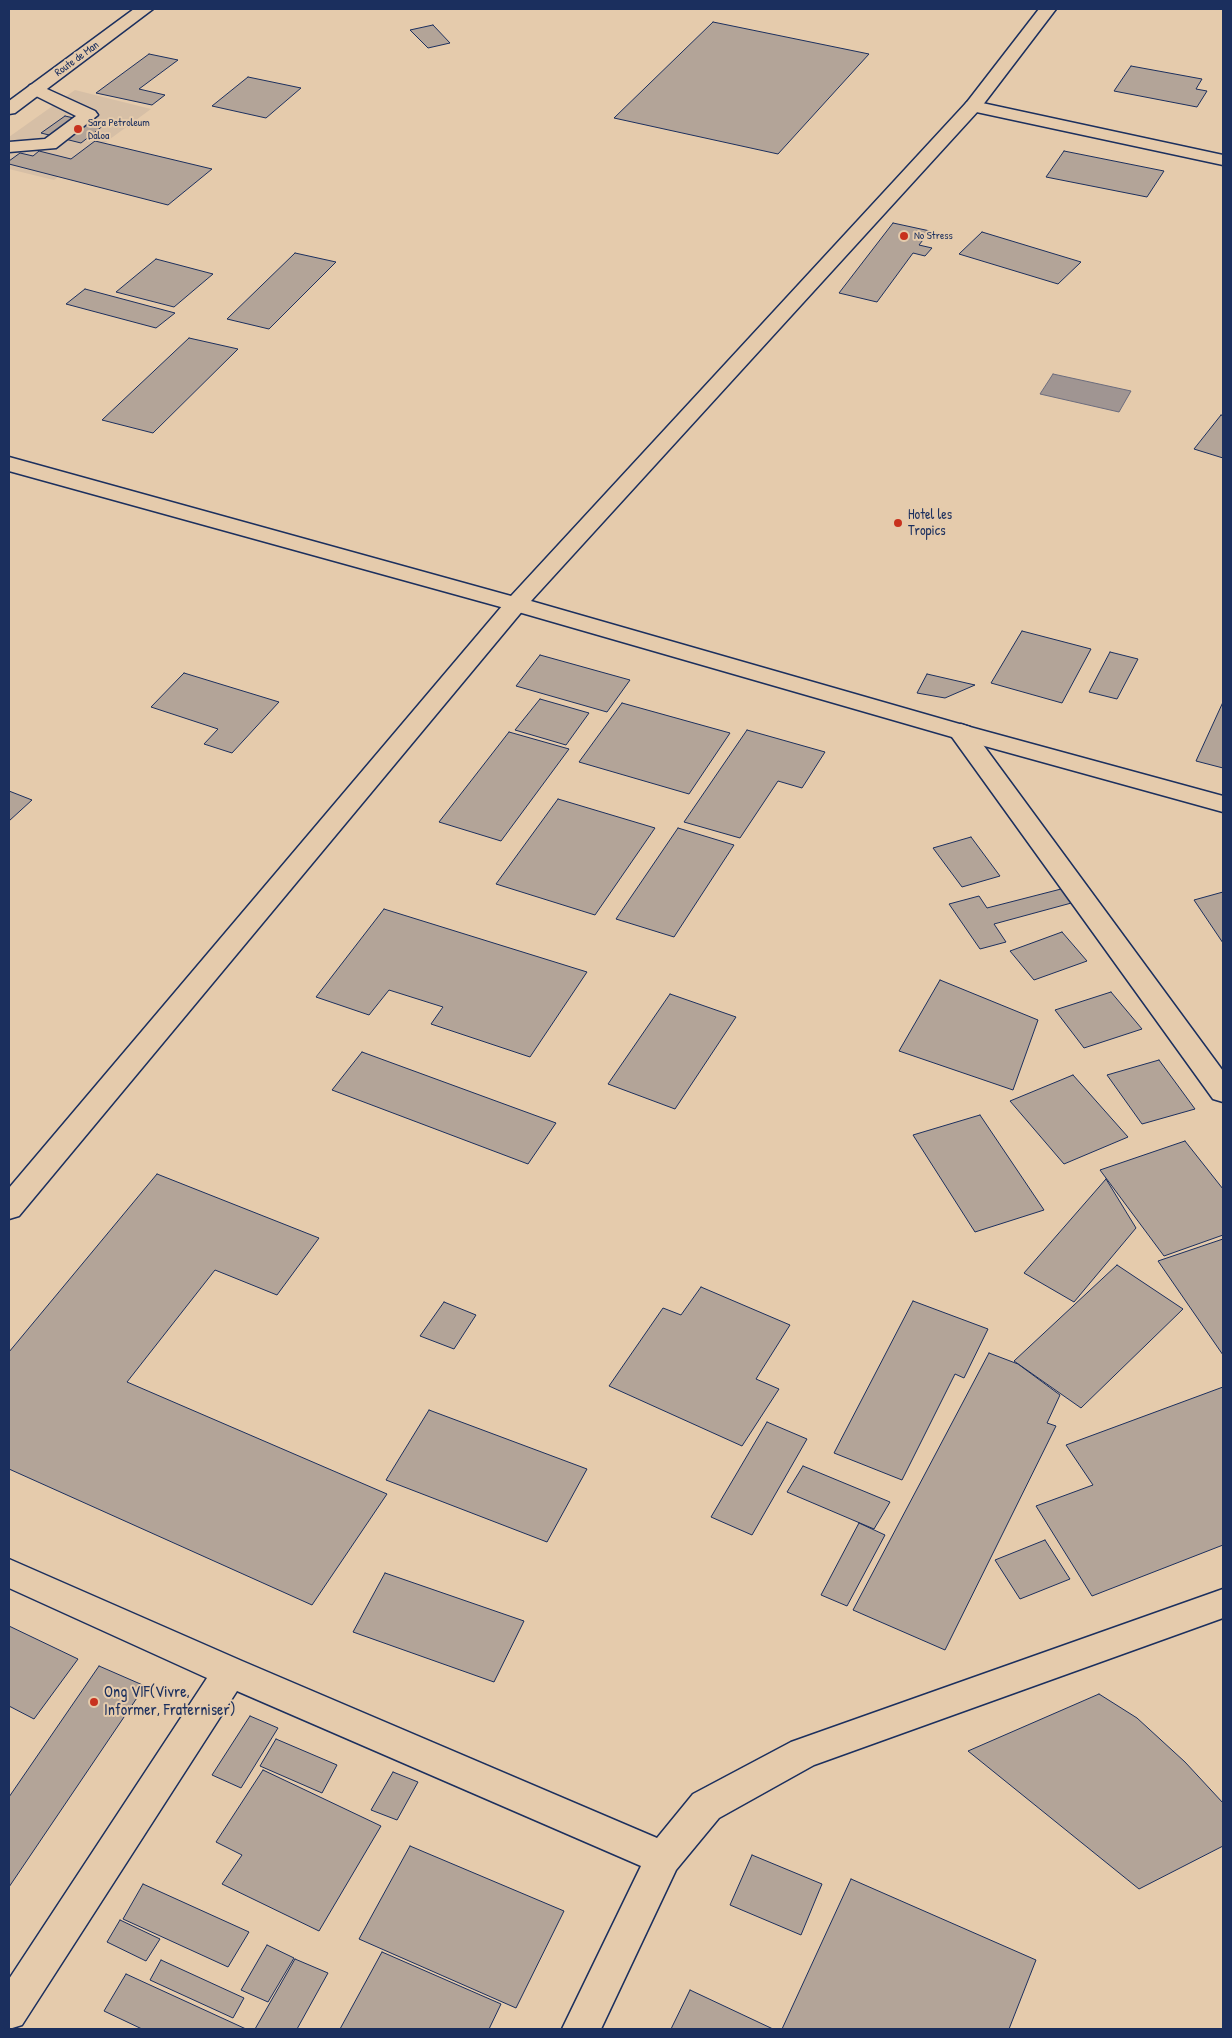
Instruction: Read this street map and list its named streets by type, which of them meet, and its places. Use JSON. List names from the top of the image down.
{
  "streets": {
    "main road": ["Route de Man"]
  },
  "places": [
    "Sara Petroleum Daloa",
    "No Stress",
    "Hotel les Tropics",
    "Ong VIF(Vivre, Informer, Fraterniser)"
  ]
}
